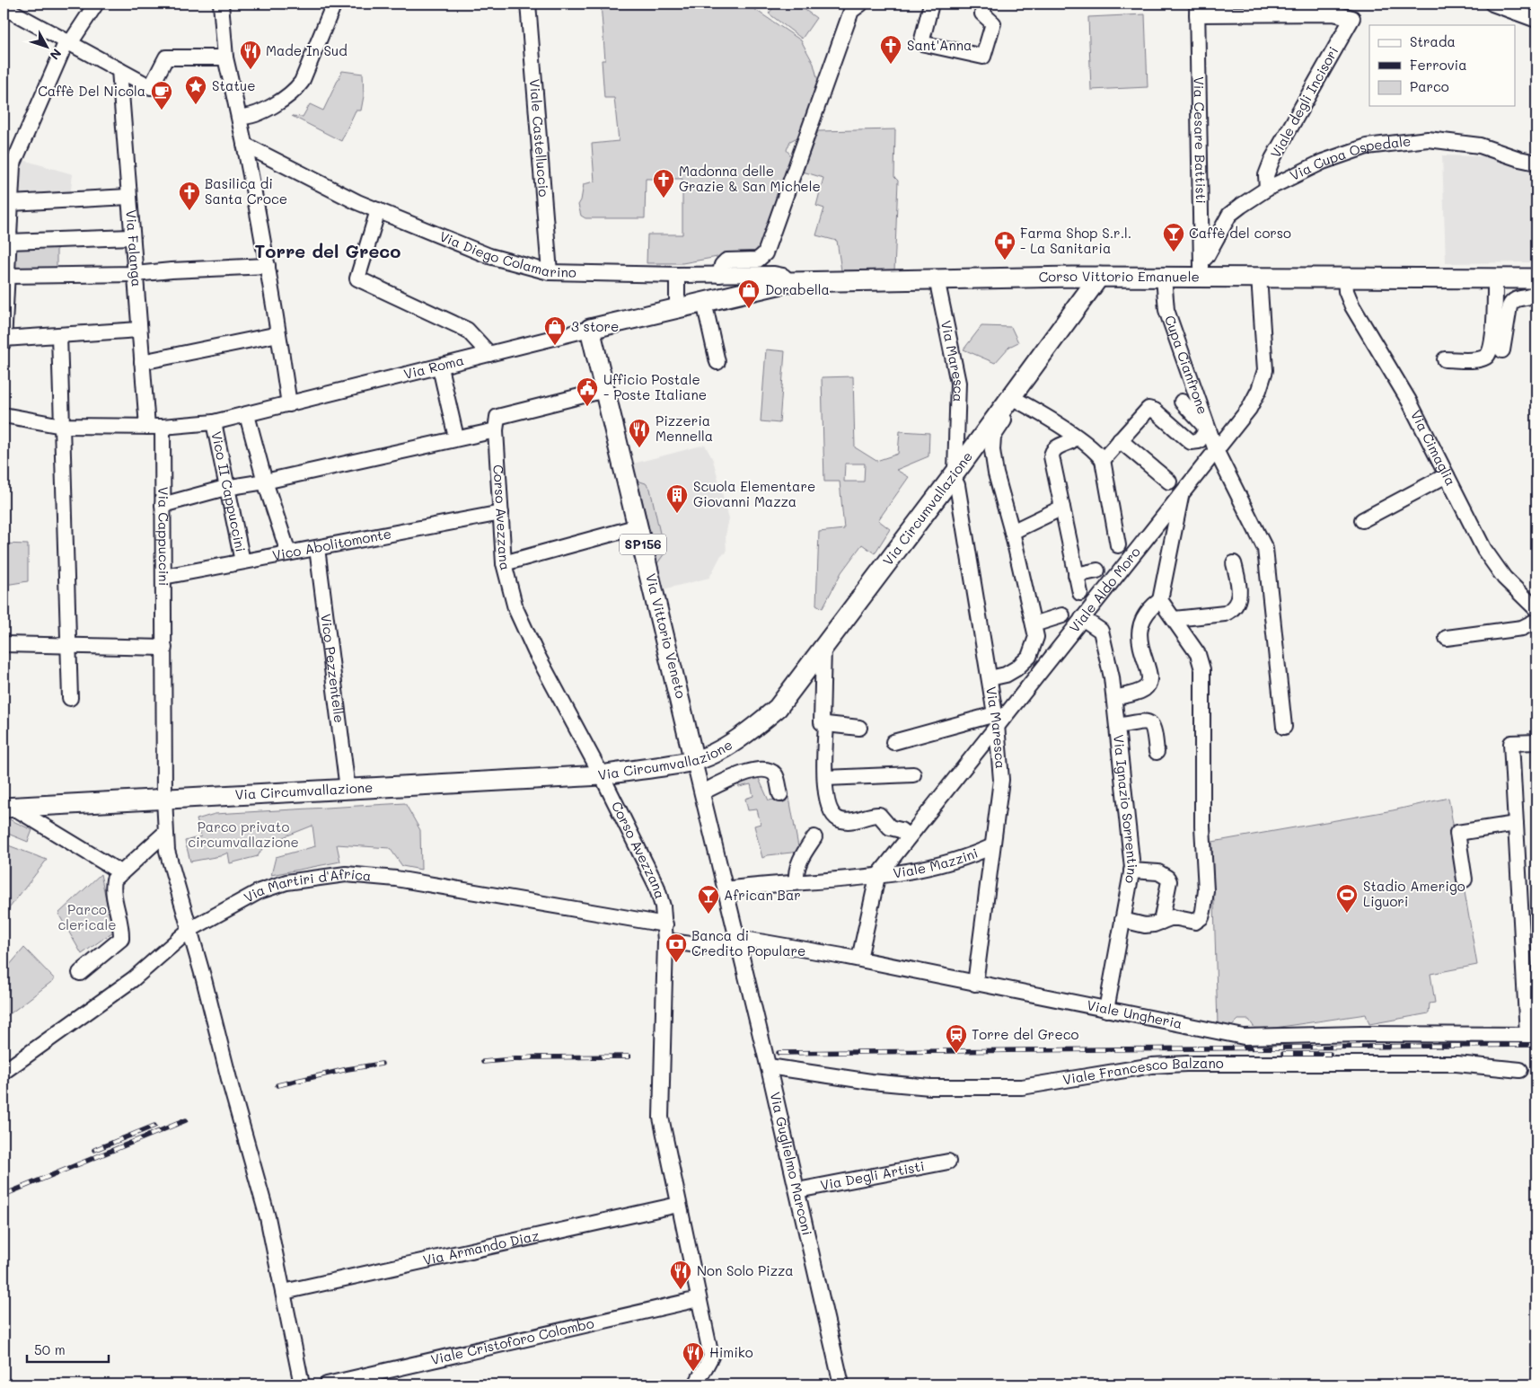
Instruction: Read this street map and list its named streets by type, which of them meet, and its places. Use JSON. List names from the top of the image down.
{
  "streets": {
    "main road": [
      "Corso Vittorio Emanuele",
      "Via Roma",
      "Via Circumvallazione",
      "SP156",
      "Via Vittorio Veneto"
    ],
    "street": [
      "Viale degli Incisori",
      "Viale Castelluccio",
      "Via Cesare Battisti",
      "Via Cupa Ospedale",
      "Via Falanga",
      "Via Diego Colamarino",
      "Via Maresca",
      "Cupa Cianfrone",
      "Via Cimaglia",
      "Vico II Cappuccini",
      "Corso Avezzana",
      "Via Cappuccini",
      "Vico Abolitomonte",
      "Viale Aldo Moro",
      "Vico Pezzentelle",
      "Via Ignazio Sorrentino",
      "Viale Mazzini",
      "Via Martiri d'Africa",
      "Viale Ungheria",
      "Viale Francesco Balzano",
      "Via Guglielmo Marconi",
      "Via Degli Artisti",
      "Via Armando Diaz",
      "Viale Cristoforo Colombo"
    ]
  },
  "crossings": [
    ["Viale degli Incisori", "Via Cesare Battisti"],
    ["Viale degli Incisori", "Via Cupa Ospedale"],
    ["Viale Castelluccio", "Via Diego Colamarino"],
    ["Via Cesare Battisti", "Via Cupa Ospedale"],
    ["Via Cesare Battisti", "Corso Vittorio Emanuele"],
    ["Via Cupa Ospedale", "Corso Vittorio Emanuele"],
    ["Via Falanga", "Via Roma"],
    ["Via Diego Colamarino", "Corso Vittorio Emanuele"],
    ["Corso Vittorio Emanuele", "Via Maresca"],
    ["Corso Vittorio Emanuele", "Cupa Cianfrone"],
    ["Corso Vittorio Emanuele", "Via Roma"],
    ["Corso Vittorio Emanuele", "Via Cimaglia"],
    ["Corso Vittorio Emanuele", "Via Circumvallazione"],
    ["Corso Vittorio Emanuele", "Viale Aldo Moro"],
    ["Via Maresca", "Via Circumvallazione"],
    ["Via Maresca", "Viale Aldo Moro"],
    ["Via Maresca", "Viale Mazzini"],
    ["Via Maresca", "Viale Ungheria"],
    ["Cupa Cianfrone", "Viale Aldo Moro"],
    ["Via Roma", "Vico II Cappuccini"],
    ["Via Roma", "Via Cappuccini"],
    ["Via Roma", "Via Vittorio Veneto"],
    ["Vico II Cappuccini", "Vico Abolitomonte"],
    ["Via Circumvallazione", "Corso Avezzana"],
    ["Via Circumvallazione", "Via Cappuccini"],
    ["Via Circumvallazione", "SP156"],
    ["Via Circumvallazione", "Via Vittorio Veneto"],
    ["Via Circumvallazione", "Vico Pezzentelle"],
    ["Corso Avezzana", "Vico Abolitomonte"],
    ["Corso Avezzana", "Via Martiri d'Africa"],
    ["Corso Avezzana", "Via Armando Diaz"],
    ["Corso Avezzana", "Viale Cristoforo Colombo"],
    ["Via Cappuccini", "Vico Abolitomonte"],
    ["Via Cappuccini", "Via Martiri d'Africa"],
    ["Via Cappuccini", "Via Armando Diaz"],
    ["Vico Abolitomonte", "Vico Pezzentelle"],
    ["SP156", "Via Vittorio Veneto"],
    ["SP156", "Viale Mazzini"],
    ["SP156", "Viale Ungheria"],
    ["SP156", "Via Guglielmo Marconi"],
    ["Viale Aldo Moro", "Via Ignazio Sorrentino"],
    ["Viale Aldo Moro", "Viale Mazzini"],
    ["Via Ignazio Sorrentino", "Viale Ungheria"],
    ["Viale Ungheria", "Via Guglielmo Marconi"],
    ["Viale Francesco Balzano", "Via Guglielmo Marconi"],
    ["Via Guglielmo Marconi", "Via Degli Artisti"]
  ],
  "districts": ["Torre del Greco"],
  "parks": ["Parco privato circumvallazione", "Parco clericale"],
  "places": {
    "church": ["Sant'Anna", "Madonna delle Grazie & San Michele", "Basilica di Santa Croce"],
    "restaurant": [
      "Made In Sud",
      "Pizzeria Mennella",
      "Non Solo Pizza",
      "Himiko"
    ],
    "place": ["Statue"],
    "cafe": ["Caffè Del Nicola"],
    "bar": ["Caffè del corso", "African Bar"],
    "pharmacy": ["Farma Shop S.r.l. - La Sanitaria"],
    "shop": ["Dorabella", "3 store"],
    "public building": ["Ufficio Postale - Poste Italiane"],
    "building": ["Scuola Elementare Giovanni Mazza"],
    "sports": ["Stadio Amerigo Liguori"],
    "bank": ["Banca di Credito Populare"],
    "station": ["Torre del Greco"]
  },
  "legend": ["Strada", "Ferrovia", "Parco"],
  "scale_bar": "50 m",
  "north": "bottom right"
}
